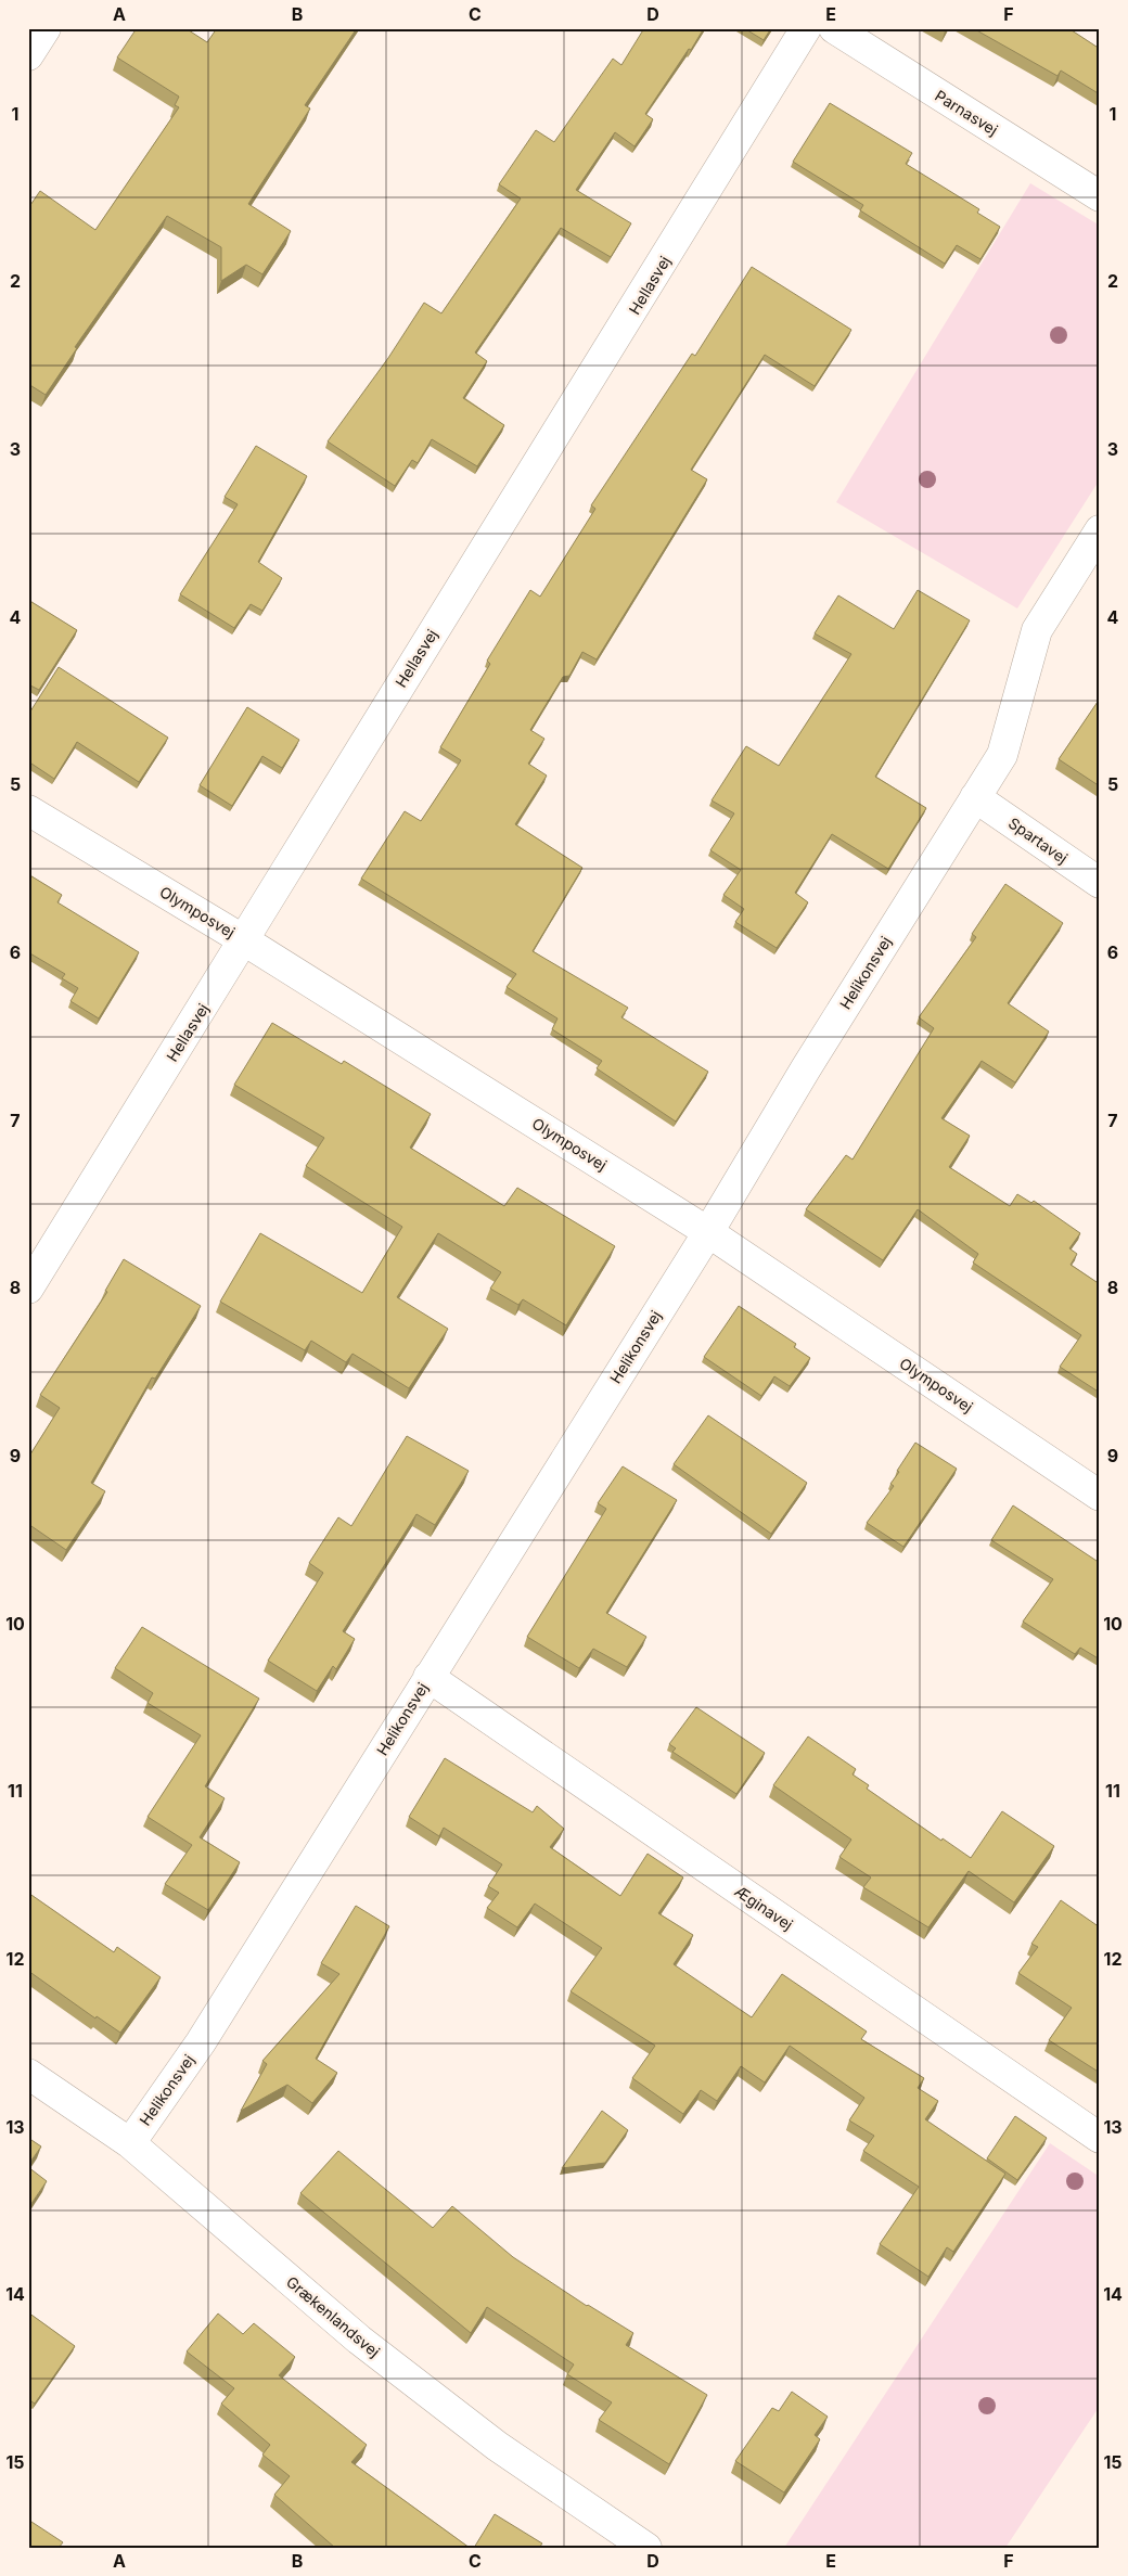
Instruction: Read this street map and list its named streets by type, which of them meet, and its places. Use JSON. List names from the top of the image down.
{
  "streets": {
    "street": [
      "Parnasvej",
      "Hellasvej",
      "Spartavej",
      "Olymposvej",
      "Helikonsvej",
      "Æginavej",
      "Grækenlandsvej"
    ]
  },
  "crossings": [
    ["Hellasvej", "Olymposvej"],
    ["Spartavej", "Helikonsvej"],
    ["Olymposvej", "Helikonsvej"],
    ["Helikonsvej", "Æginavej"],
    ["Helikonsvej", "Grækenlandsvej"]
  ],
  "grid": {
    "columns": [
      "A",
      "B",
      "C",
      "D",
      "E",
      "F"
    ],
    "rows": [
      "1",
      "2",
      "3",
      "4",
      "5",
      "6",
      "7",
      "8",
      "9",
      "10",
      "11",
      "12",
      "13",
      "14",
      "15"
    ]
  }
}
